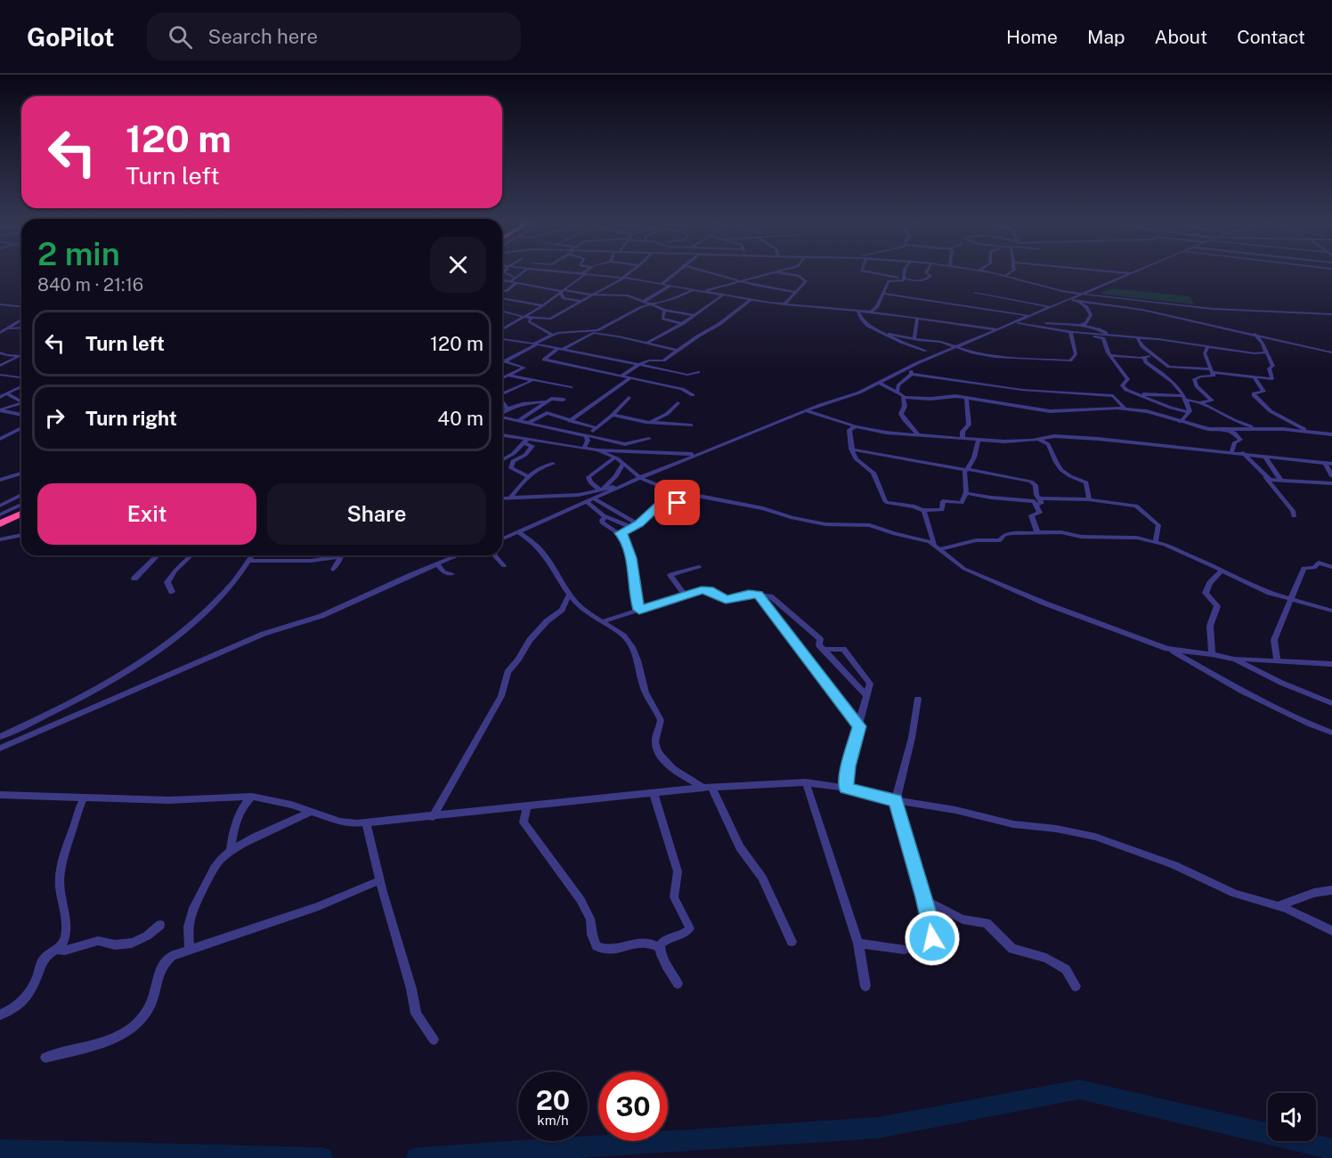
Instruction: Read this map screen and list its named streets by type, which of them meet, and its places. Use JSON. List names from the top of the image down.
{
  "page": {
    "header": "GoPilot",
    "search": "Search here",
    "nav": [
      "Home",
      "Map",
      "About",
      "Contact"
    ],
    "turn": ["120 m", "Turn left"],
    "heading": ["2 min", "840 m · 21:16"],
    "list": [
      {
        "name": "Turn left",
        "value": "120 m"
      },
      {
        "name": "Turn right",
        "value": "40 m"
      }
    ],
    "buttons": ["Exit", "Share"],
    "speed": "20 km/h",
    "limit": "30"
  }
}
